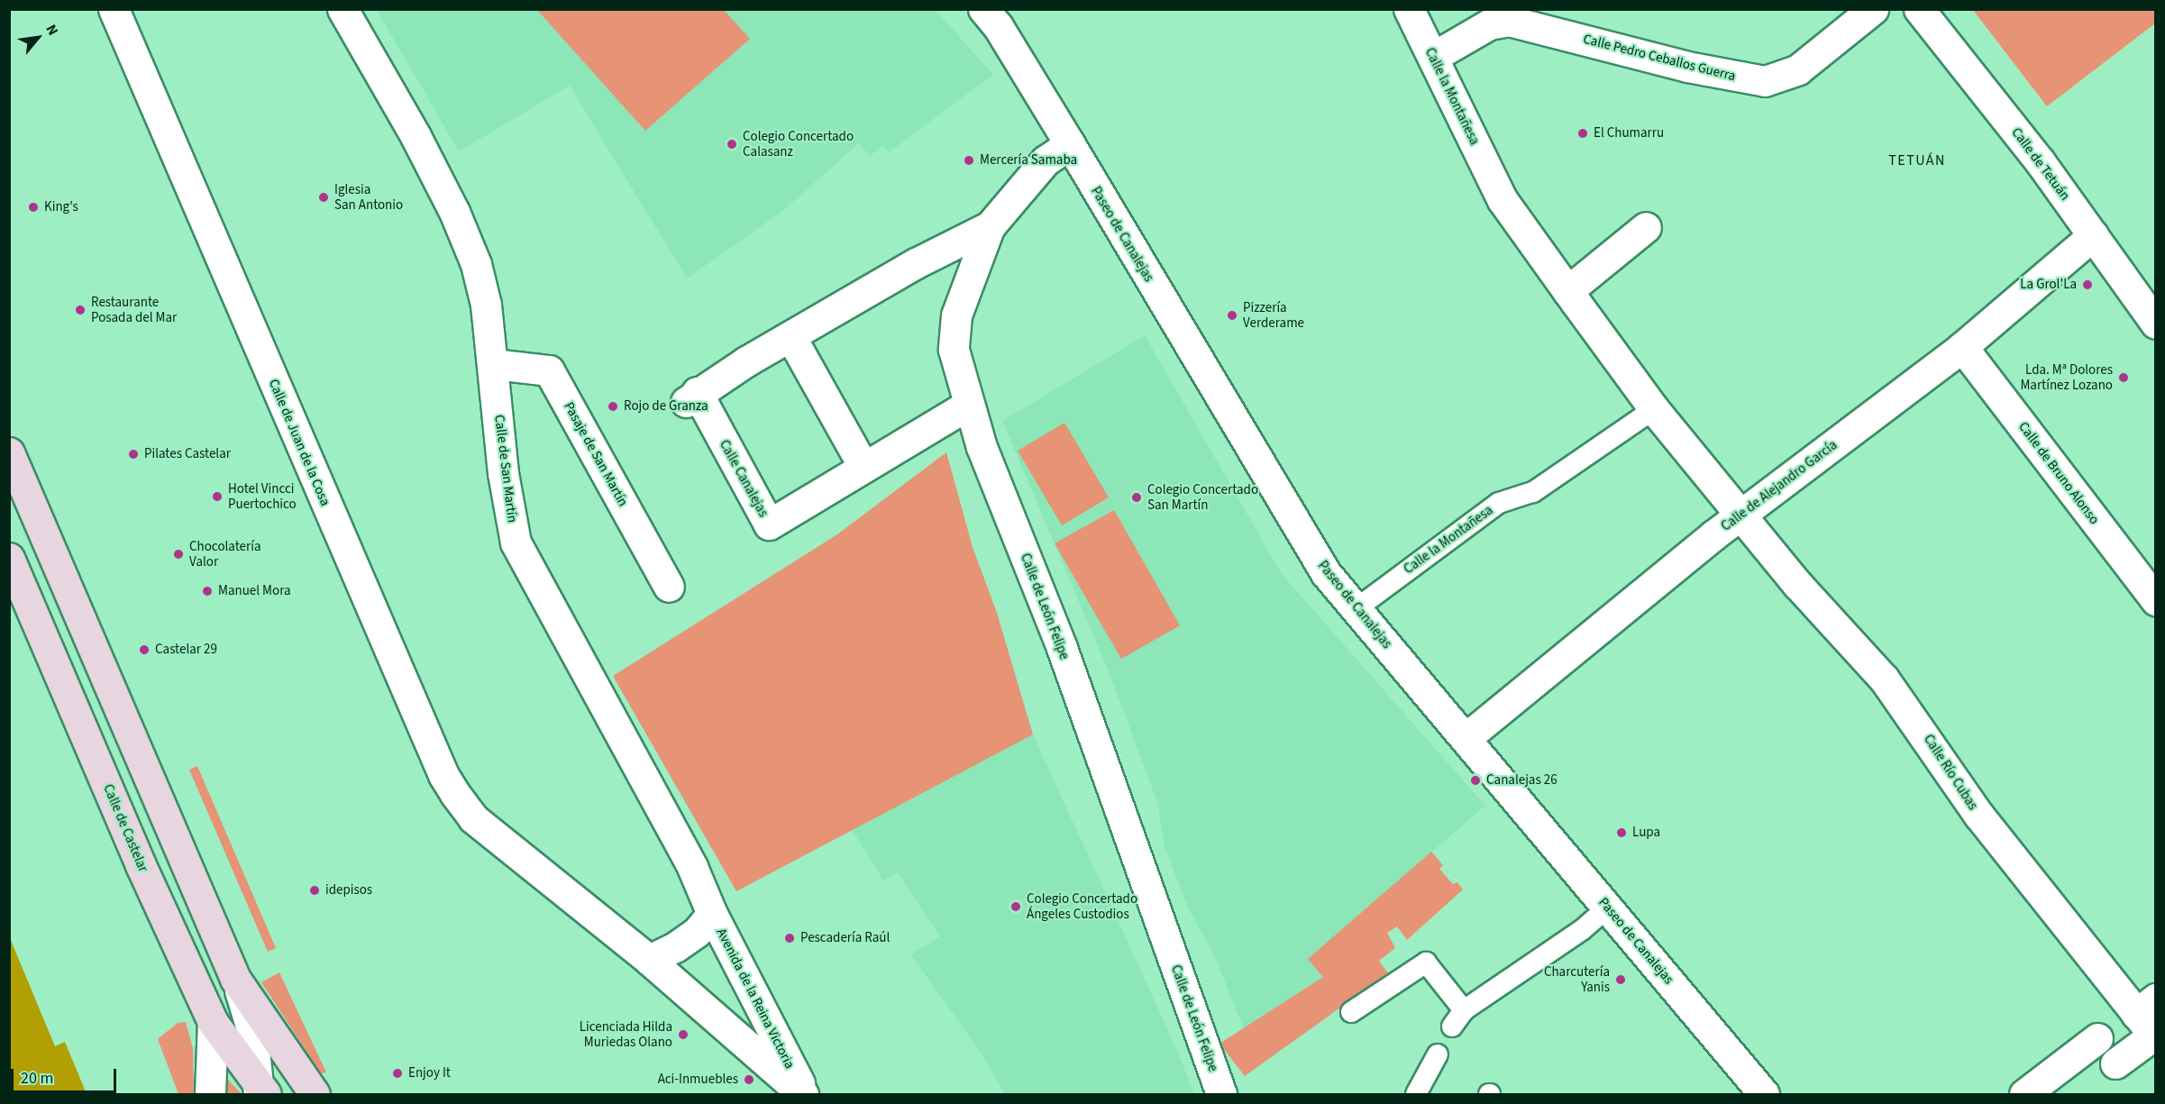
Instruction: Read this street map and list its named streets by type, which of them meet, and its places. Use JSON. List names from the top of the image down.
{
  "streets": {
    "main road": ["Calle de Castelar"],
    "street": [
      "Calle Pedro Ceballos Guerra",
      "Calle la Montañesa",
      "Calle de Tetuán",
      "Paseo de Canalejas",
      "Calle de Juan de la Cosa",
      "Pasaje de San Martín",
      "Calle de San Martín",
      "Calle de Bruno Alonso",
      "Calle Canalejas",
      "Calle de Alejandro García",
      "Calle de León Felipe",
      "Calle Río Cubas",
      "Avenida de la Reina Victoria"
    ]
  },
  "crossings": [
    ["Calle Pedro Ceballos Guerra", "Calle la Montañesa"],
    ["Calle la Montañesa", "Paseo de Canalejas"],
    ["Calle la Montañesa", "Calle de Alejandro García"],
    ["Calle la Montañesa", "Calle Río Cubas"],
    ["Calle de Tetuán", "Calle de Alejandro García"],
    ["Paseo de Canalejas", "Calle de Alejandro García"],
    ["Paseo de Canalejas", "Calle de León Felipe"],
    ["Calle de Juan de la Cosa", "Avenida de la Reina Victoria"],
    ["Pasaje de San Martín", "Calle de San Martín"],
    ["Calle de San Martín", "Avenida de la Reina Victoria"],
    ["Calle de Bruno Alonso", "Calle de Alejandro García"],
    ["Calle Canalejas", "Calle de León Felipe"],
    ["Calle de Alejandro García", "Calle Río Cubas"]
  ],
  "districts": ["TETUÁN"],
  "places": [
    "El Chumarru",
    "Colegio Concertado Calasanz",
    "Mercería Samaba",
    "Iglesia San Antonio",
    "King's",
    "La Grol'La",
    "Restaurante Posada del Mar",
    "Pizzería Verderame",
    "Lda. Mª Dolores Martínez Lozano",
    "Rojo de Granza",
    "Pilates Castelar",
    "Hotel Vincci Puertochico",
    "Colegio Concertado San Martín",
    "Chocolatería Valor",
    "Manuel Mora",
    "Castelar 29",
    "Canalejas 26",
    "Lupa",
    "idepisos",
    "Colegio Concertado Ángeles Custodios",
    "Pescadería Raúl",
    "Charcutería Yanis",
    "Licenciada Hilda Muriedas Olano",
    "Enjoy It",
    "Aci-Inmuebles"
  ],
  "scale_bar": "20 m",
  "north": "top right"
}
